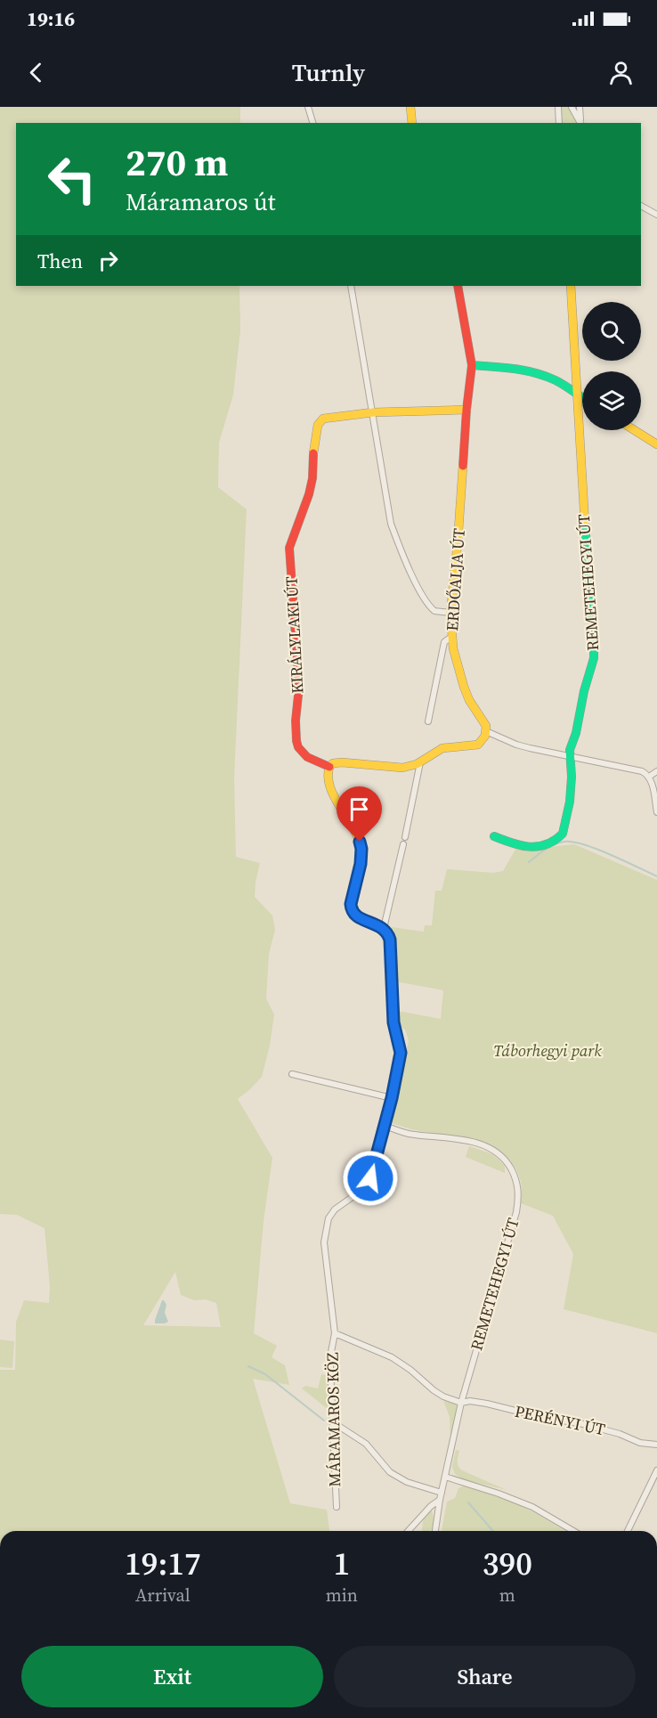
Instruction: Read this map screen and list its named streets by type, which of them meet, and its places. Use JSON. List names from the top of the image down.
{
  "streets": {
    "street": [
      "ERDŐALJA ÚT",
      "REMETEHEGYI ÚT",
      "KIRÁLYLAKI ÚT",
      "MÁRAMAROS KÖZ",
      "PERÉNYI ÚT"
    ]
  },
  "crossings": [
    ["ERDŐALJA ÚT", "KIRÁLYLAKI ÚT"],
    ["REMETEHEGYI ÚT", "MÁRAMAROS KÖZ"],
    ["REMETEHEGYI ÚT", "PERÉNYI ÚT"],
    ["MÁRAMAROS KÖZ", "PERÉNYI ÚT"]
  ],
  "parks": ["Táborhegyi park"],
  "page": {
    "status": "19:16",
    "header": "Turnly",
    "turn": ["270 m", "Máramaros út"],
    "then": "Then",
    "eta": [
      "19:17",
      "Arrival",
      "1",
      "min",
      "390",
      "m"
    ],
    "buttons": ["Exit", "Share"]
  }
}
